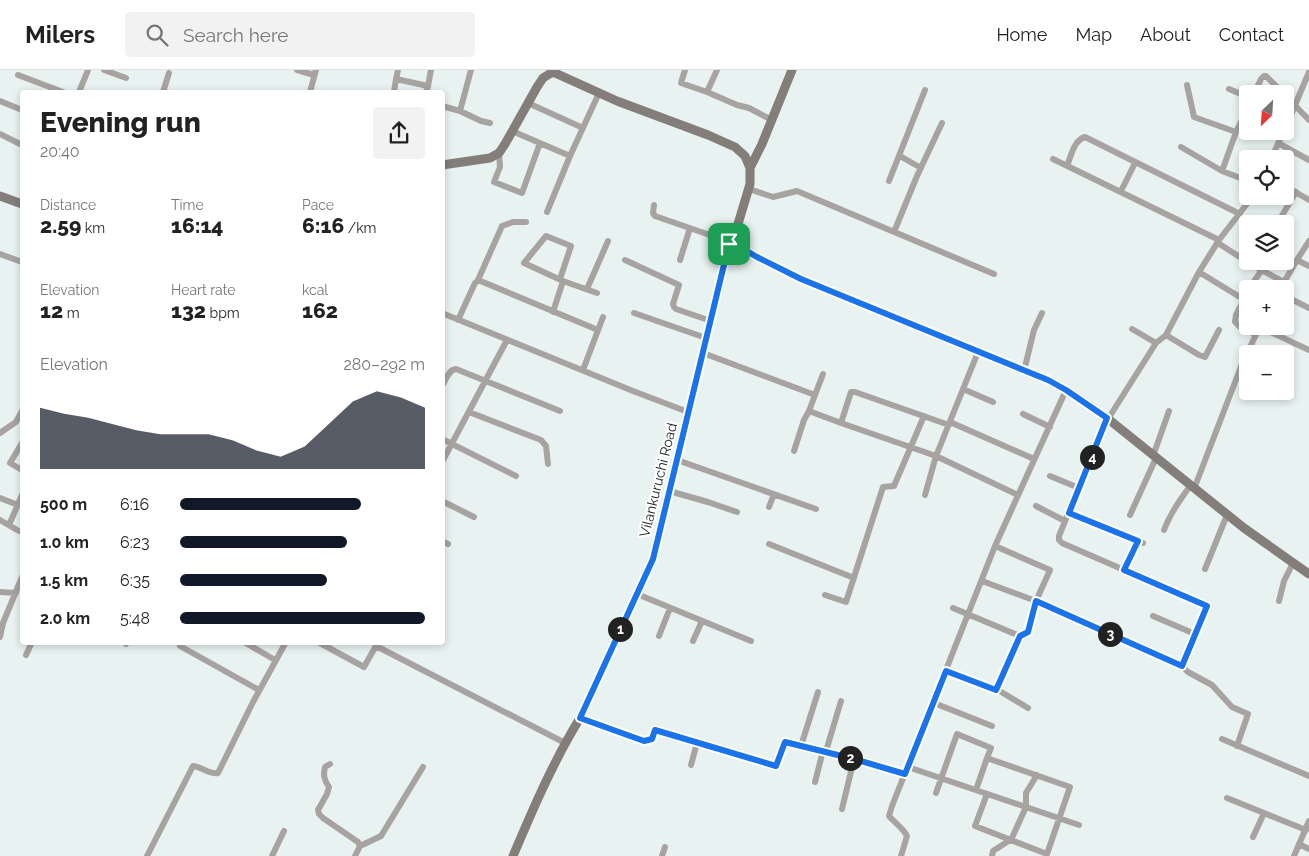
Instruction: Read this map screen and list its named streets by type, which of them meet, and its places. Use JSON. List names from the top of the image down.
{
  "streets": {
    "main road": ["Vilankuruchi Road"]
  },
  "north": "bottom left",
  "page": {
    "header": "Milers",
    "search": "Search here",
    "nav": [
      "Home",
      "Map",
      "About",
      "Contact"
    ],
    "map_buttons": ["+", "−"],
    "heading": ["Evening run", "20:40"],
    "stats": [
      ["Distance", "2.59 km"],
      ["Time", "16:14"],
      ["Pace", "6:16 /km"],
      ["Elevation", "12 m"],
      ["Heart rate", "132 bpm"],
      ["kcal", "162"]
    ],
    "chart": ["Elevation", "280–292 m"],
    "pins": [
      "4",
      "1",
      "3",
      "2"
    ],
    "list": [
      {
        "name": "500 m",
        "note": "6:16"
      },
      {
        "name": "1.0 km",
        "note": "6:23"
      },
      {
        "name": "1.5 km",
        "note": "6:35"
      },
      {
        "name": "2.0 km",
        "note": "5:48"
      }
    ]
  }
}
